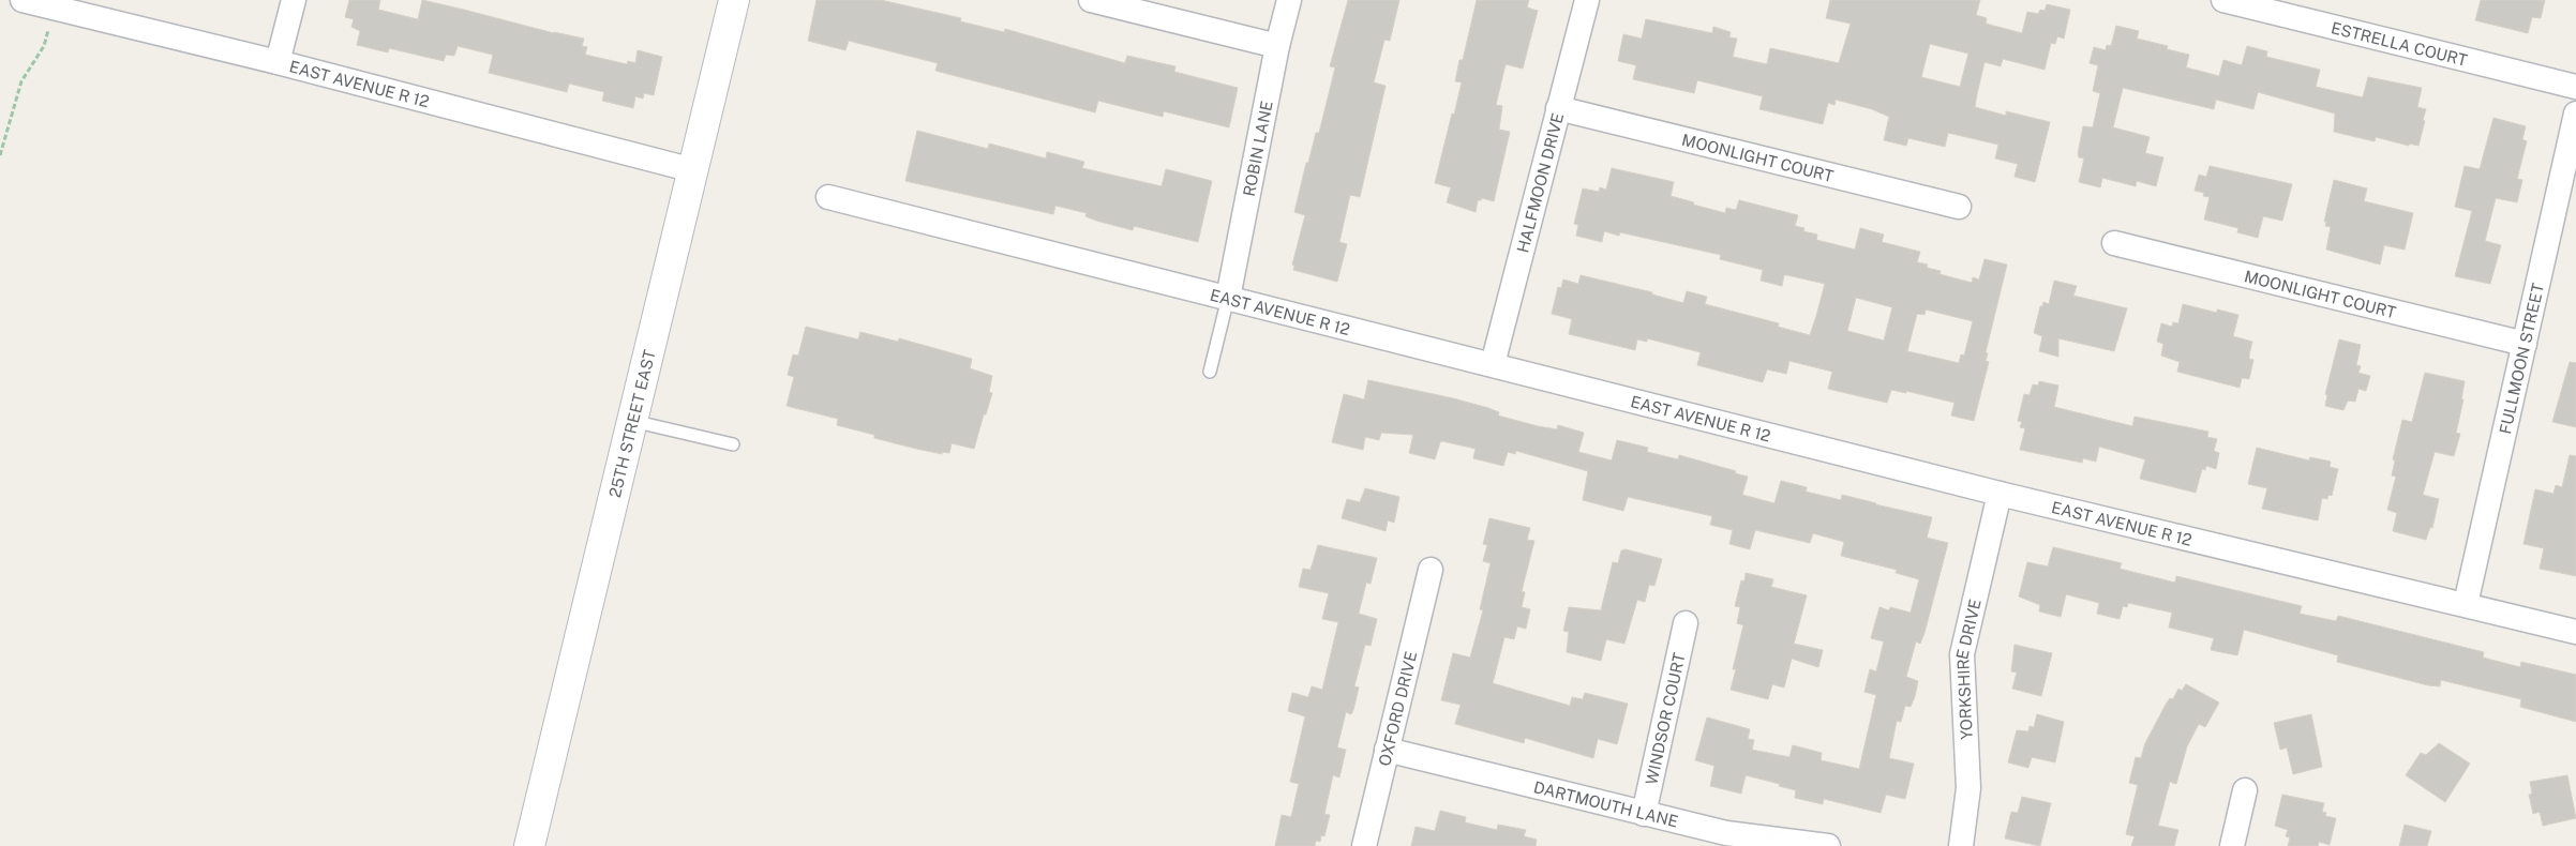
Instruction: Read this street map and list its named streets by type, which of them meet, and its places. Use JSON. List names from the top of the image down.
{
  "streets": {
    "main road": ["25TH STREET EAST"],
    "street": [
      "ESTRELLA COURT",
      "EAST AVENUE R 12",
      "ROBIN LANE",
      "MOONLIGHT COURT",
      "HALFMOON DRIVE",
      "FULLMOON STREET",
      "YORKSHIRE DRIVE",
      "OXFORD DRIVE",
      "WINDSOR COURT",
      "DARTMOUTH LANE"
    ]
  },
  "crossings": [
    ["EAST AVENUE R 12", "ROBIN LANE"],
    ["EAST AVENUE R 12", "HALFMOON DRIVE"],
    ["EAST AVENUE R 12", "FULLMOON STREET"],
    ["EAST AVENUE R 12", "25TH STREET EAST"],
    ["EAST AVENUE R 12", "YORKSHIRE DRIVE"],
    ["MOONLIGHT COURT", "HALFMOON DRIVE"],
    ["MOONLIGHT COURT", "FULLMOON STREET"],
    ["OXFORD DRIVE", "DARTMOUTH LANE"],
    ["WINDSOR COURT", "DARTMOUTH LANE"]
  ]
}
